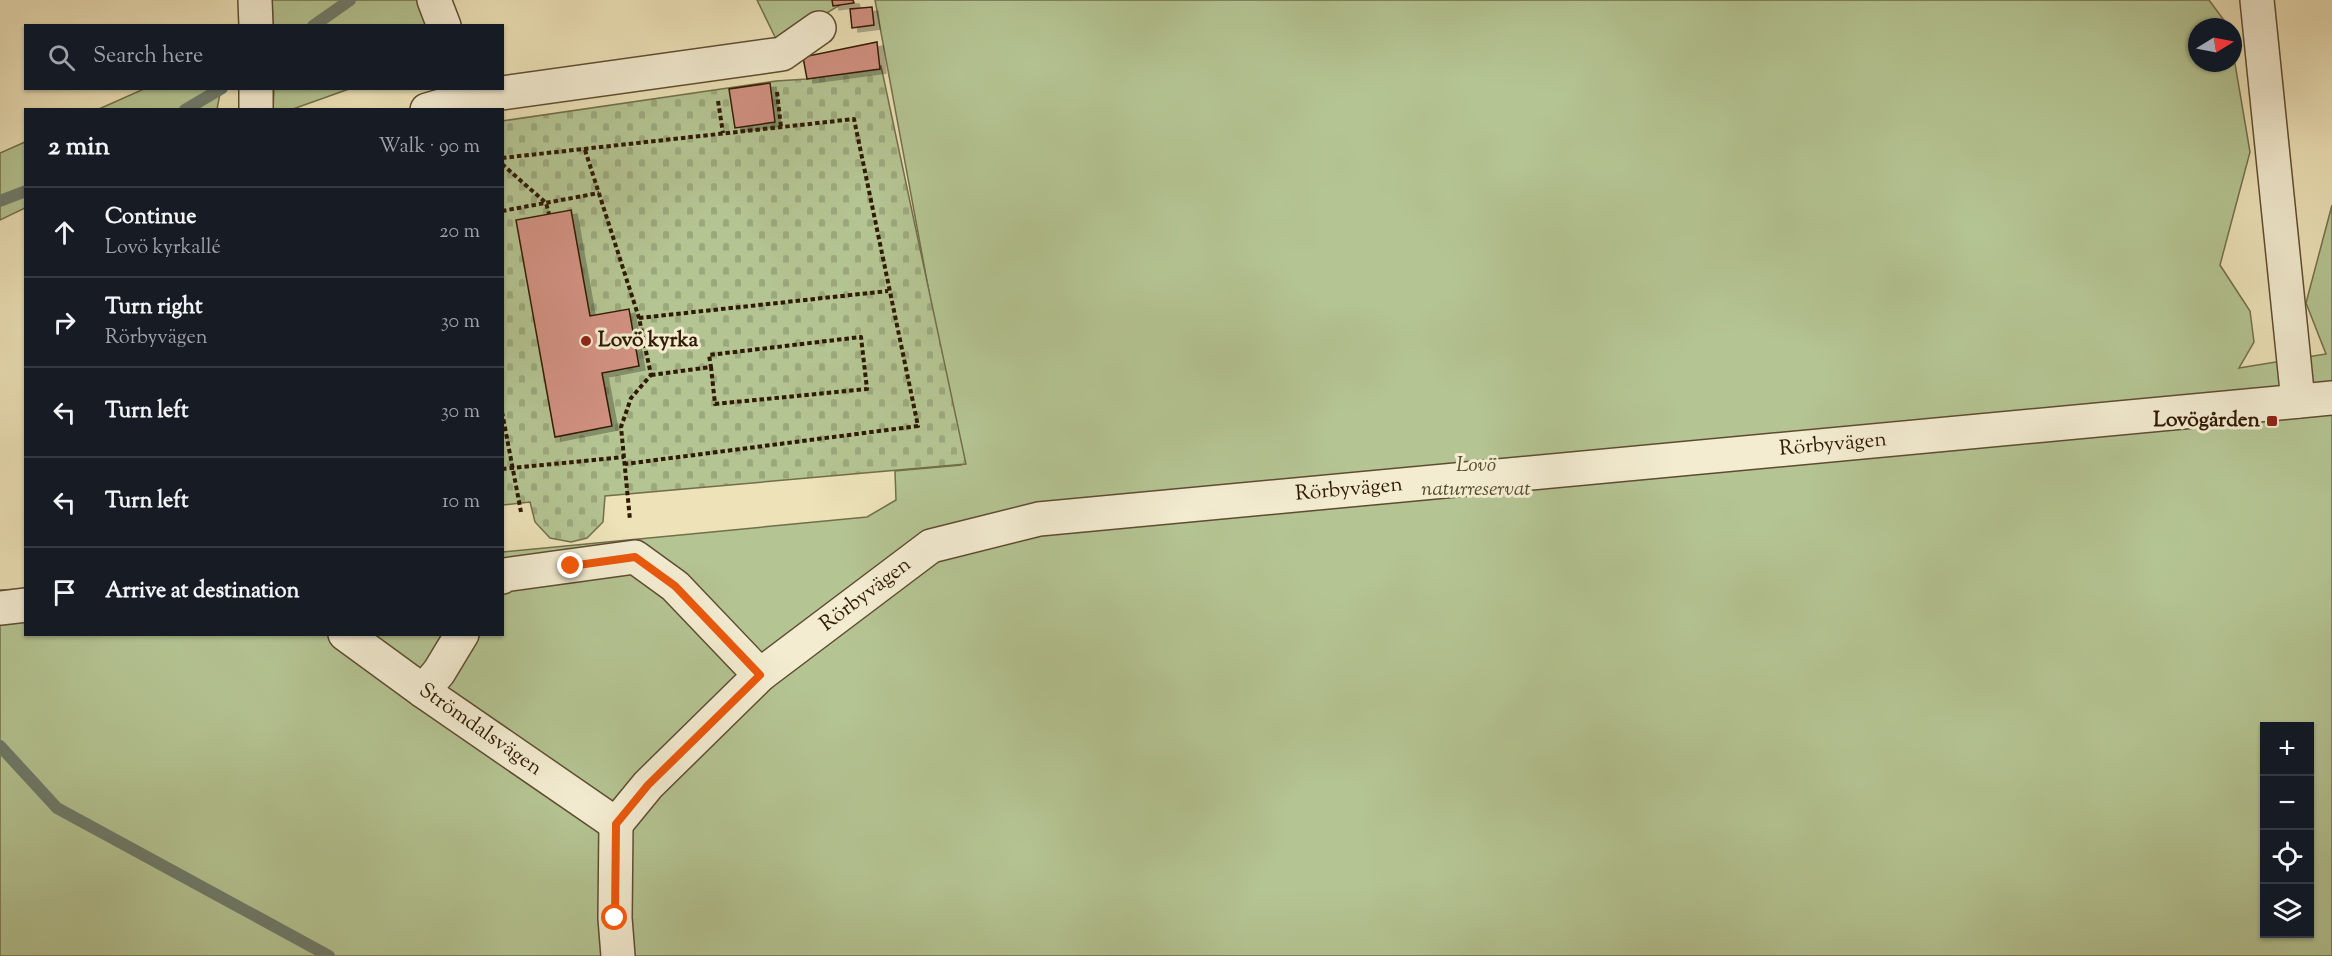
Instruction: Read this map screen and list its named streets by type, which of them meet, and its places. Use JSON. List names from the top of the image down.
{
  "streets": {
    "street": ["Rörbyvägen", "Strömdalsvägen"]
  },
  "crossings": [
    ["Rörbyvägen", "Strömdalsvägen"]
  ],
  "parks": ["Lovö naturreservat"],
  "places": {
    "other": ["Lovö kyrka"],
    "transit": ["Lovögården"]
  },
  "north": "right",
  "page": {
    "search": "Search here",
    "heading": ["2 min", "Walk · 90 m"],
    "list": [
      ["Continue", "Lovö kyrkallé", "20 m"],
      ["Turn right", "Rörbyvägen", "30 m"],
      ["Turn left", "30 m"],
      ["Turn left", "10 m"],
      "Arrive at destination"
    ],
    "map_buttons": ["+", "−"]
  }
}
